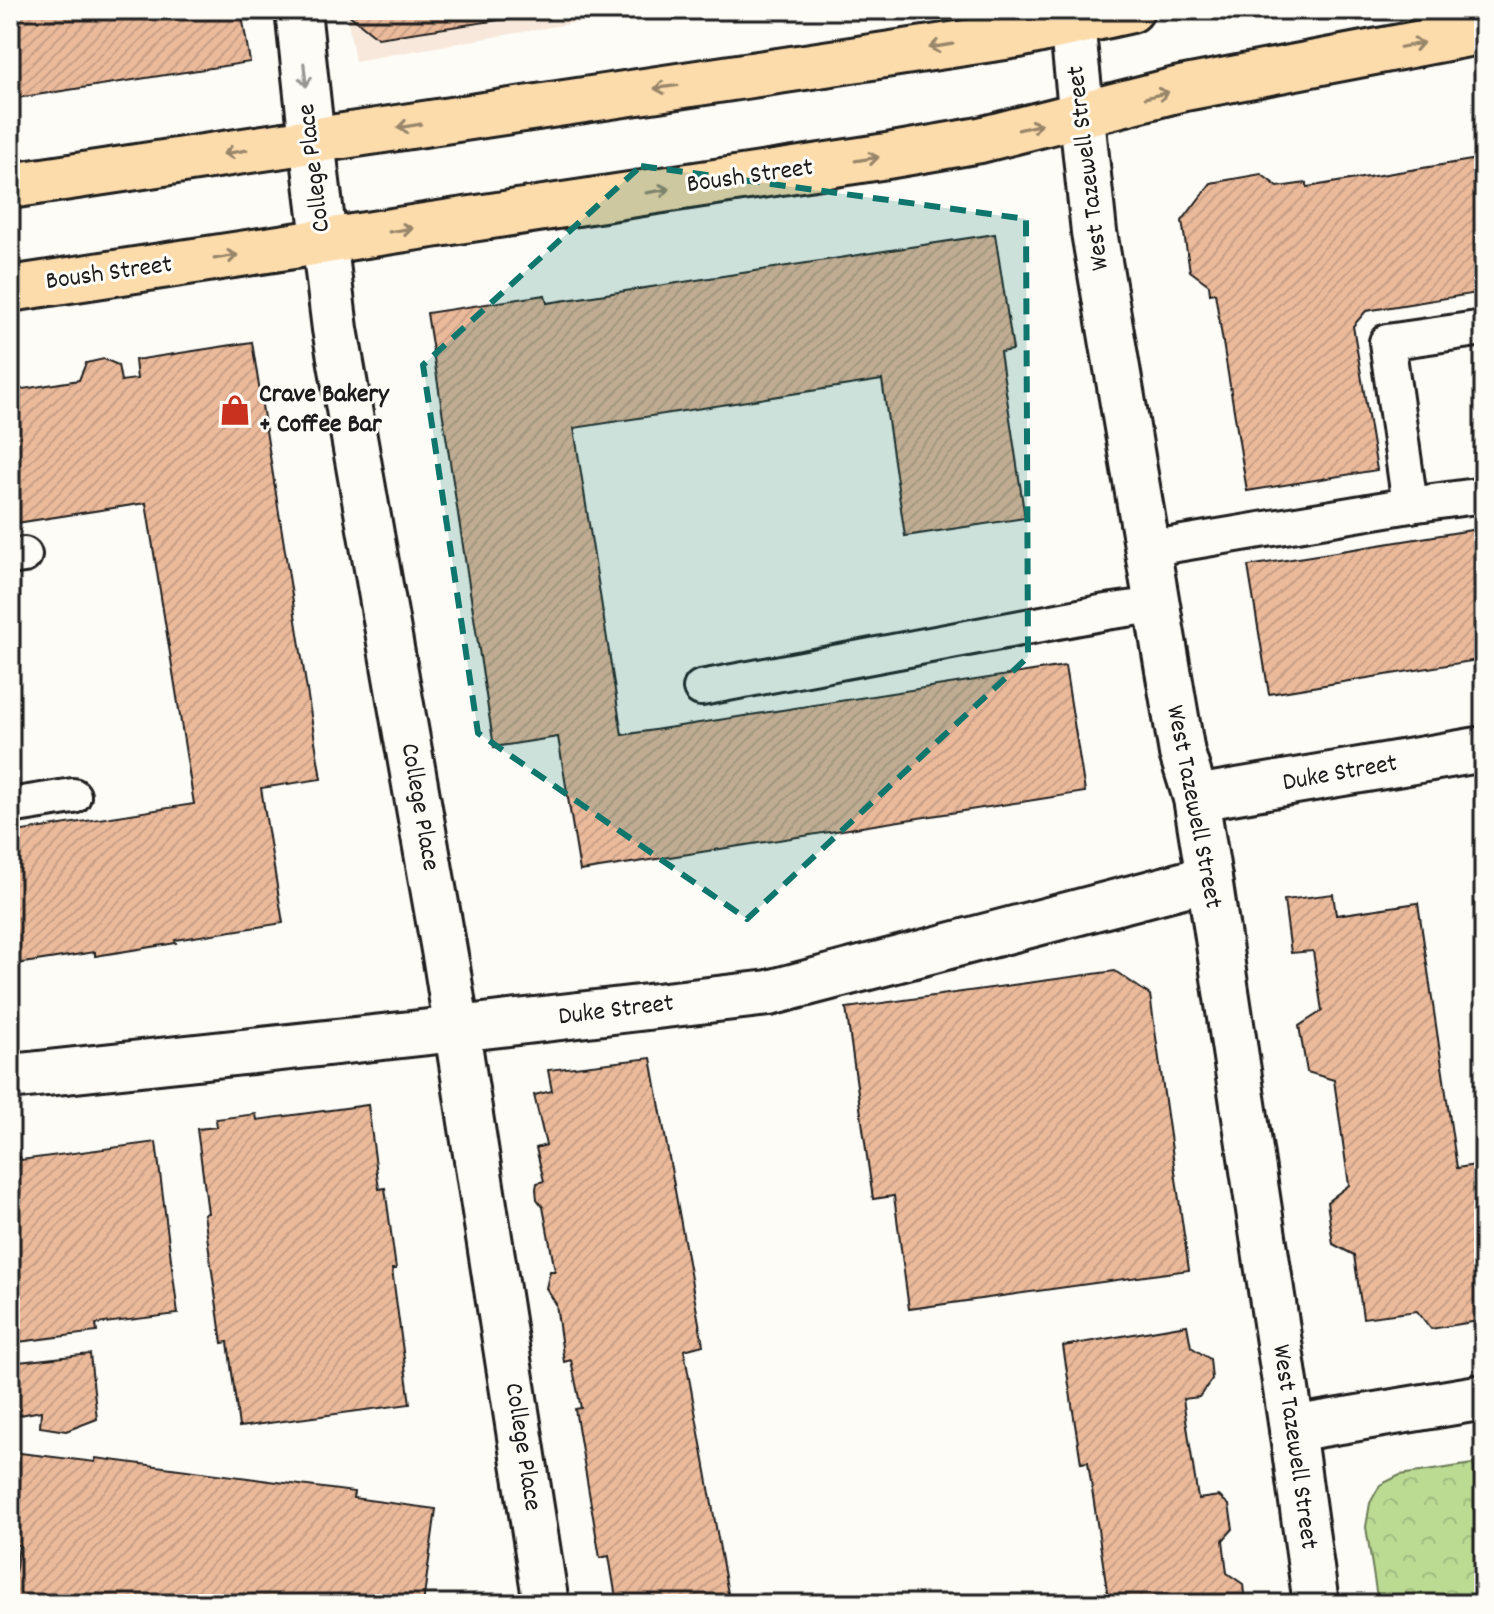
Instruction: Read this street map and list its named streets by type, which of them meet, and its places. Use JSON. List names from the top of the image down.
{
  "streets": {
    "main road": ["Boush Street"],
    "street": ["College Place", "West Tazewell Street", "Duke Street"]
  },
  "crossings": [
    ["College Place", "Boush Street"],
    ["College Place", "Duke Street"],
    ["West Tazewell Street", "Boush Street"],
    ["West Tazewell Street", "Duke Street"]
  ],
  "places": {
    "shop": ["Crave Bakery + Coffee Bar"]
  }
}
